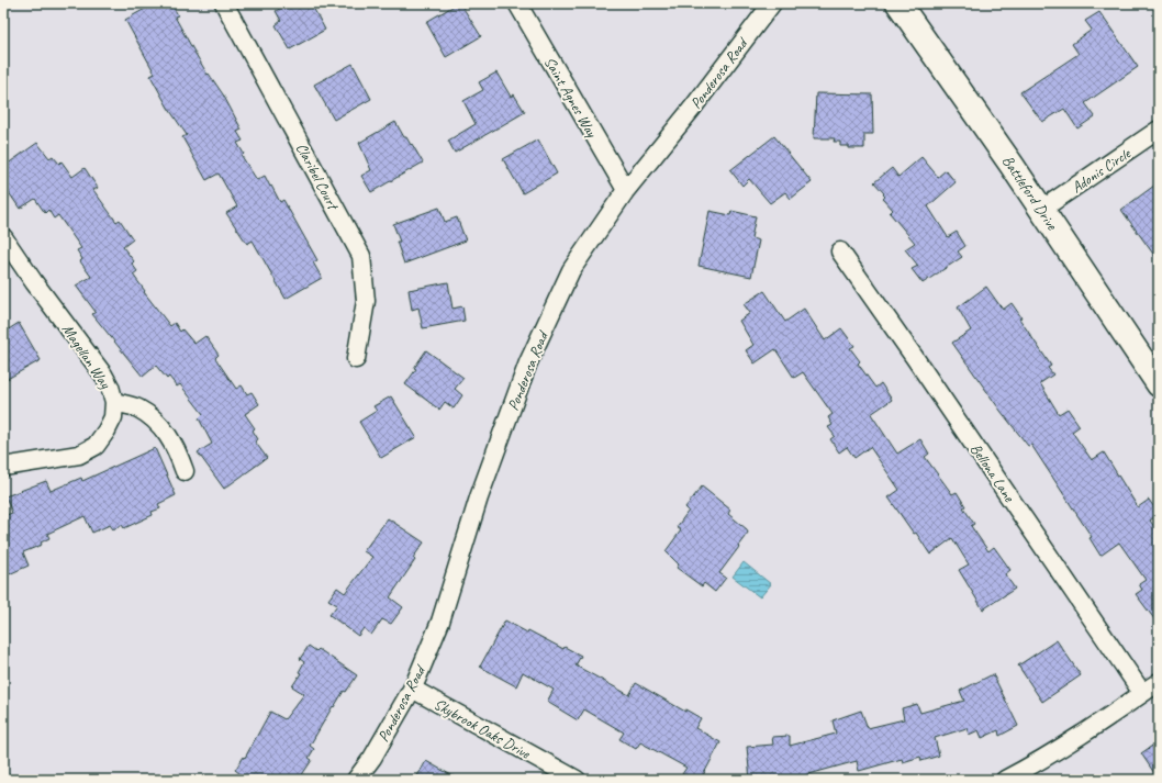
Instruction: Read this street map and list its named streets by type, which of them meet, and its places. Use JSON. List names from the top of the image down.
{
  "streets": {
    "street": [
      "Ponderosa Road",
      "Saint Agnes Way",
      "Adonis Circle",
      "Claribel Court",
      "Battleford Drive",
      "Magellan Way",
      "Bellona Lane",
      "Skybrook Oaks Drive"
    ]
  },
  "crossings": [
    ["Ponderosa Road", "Saint Agnes Way"],
    ["Ponderosa Road", "Skybrook Oaks Drive"],
    ["Adonis Circle", "Battleford Drive"]
  ]
}
